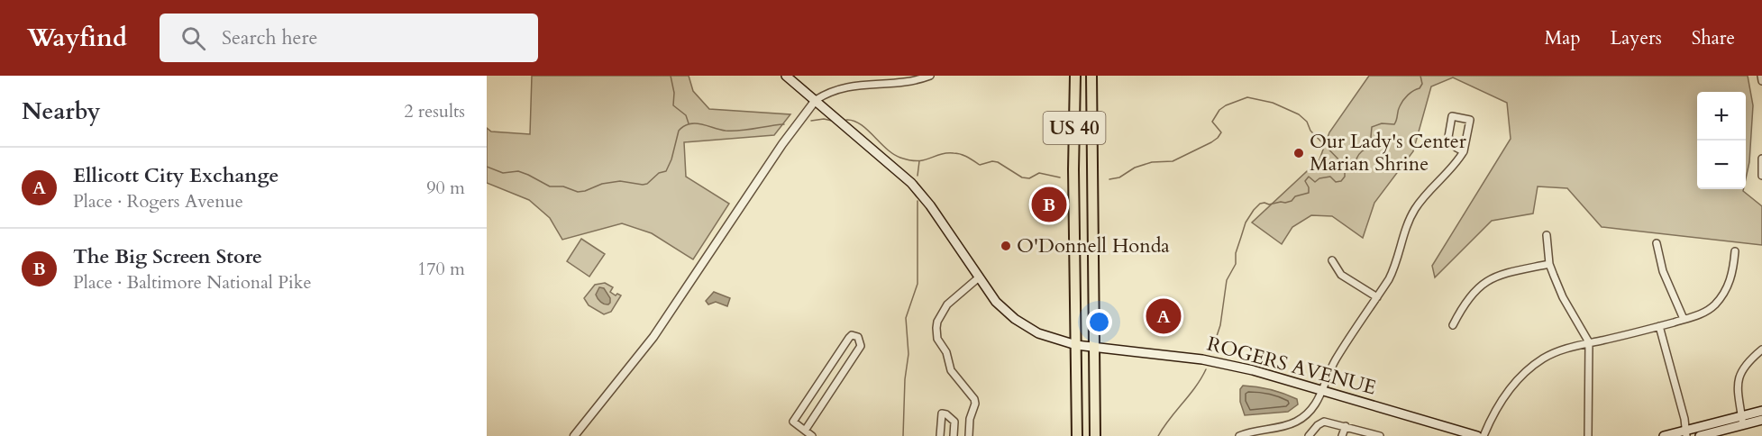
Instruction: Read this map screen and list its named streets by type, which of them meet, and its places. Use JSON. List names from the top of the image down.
{
  "streets": {
    "main road": ["US 40", "ROGERS AVENUE"]
  },
  "crossings": [
    ["US 40", "ROGERS AVENUE"]
  ],
  "places": ["Our Lady's Center Marian Shrine", "O'Donnell Honda"],
  "page": {
    "header": "Wayfind",
    "search": "Search here",
    "nav": ["Map", "Layers", "Share"],
    "heading": ["Nearby", "2 results"],
    "map_buttons": ["+", "−"],
    "list": [
      {
        "mark": "A",
        "name": "Ellicott City Exchange",
        "note": "Place · Rogers Avenue",
        "value": "90 m"
      },
      {
        "mark": "B",
        "name": "The Big Screen Store",
        "note": "Place · Baltimore National Pike",
        "value": "170 m"
      }
    ],
    "pins": ["B", "A"]
  }
}
